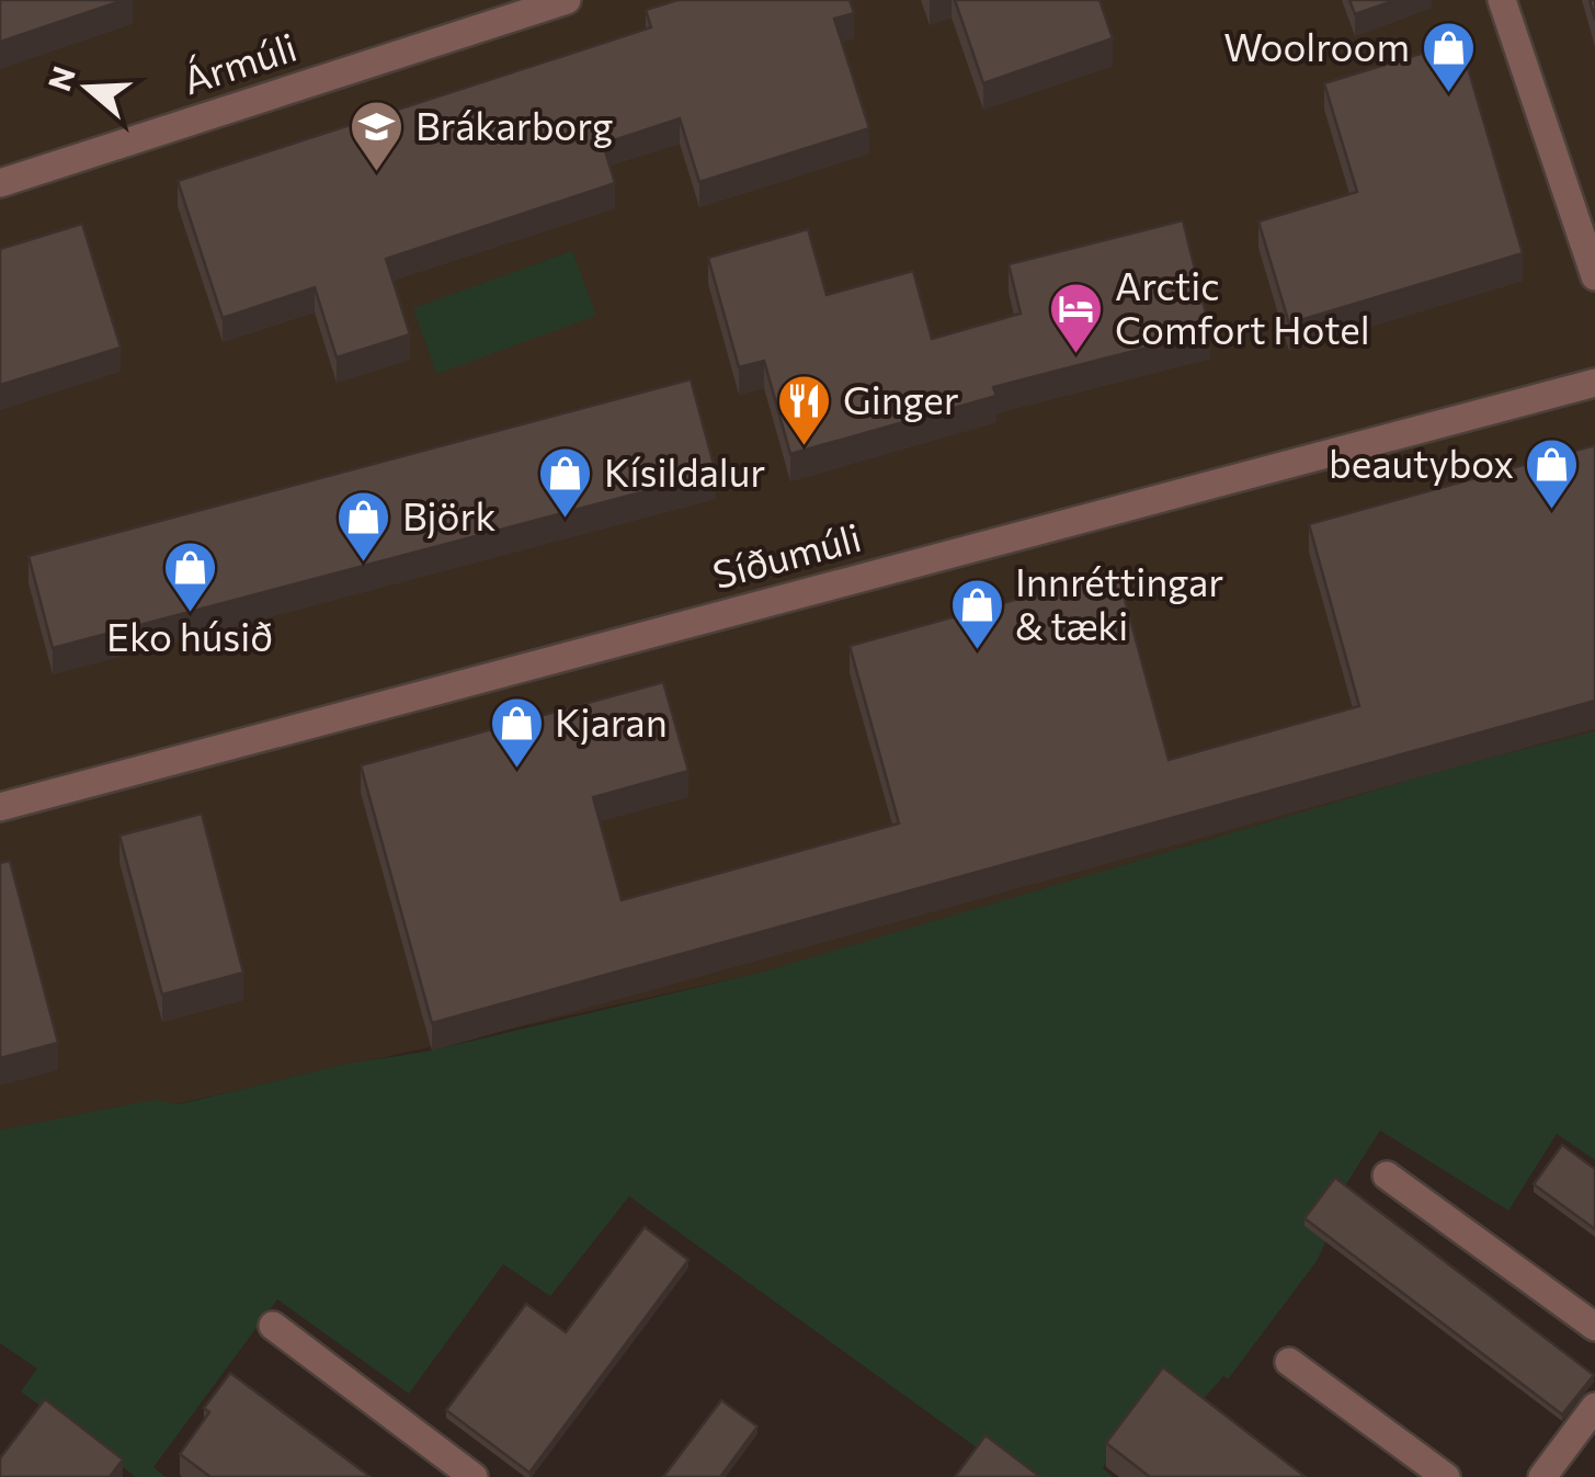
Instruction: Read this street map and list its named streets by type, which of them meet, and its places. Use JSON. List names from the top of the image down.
{
  "streets": {
    "street": ["Ármúli", "Síðumúli"]
  },
  "places": {
    "shop": [
      "Woolroom",
      "beautybox",
      "Kísildalur",
      "Björk",
      "Eko húsið",
      "Innréttingar & tæki",
      "Kjaran"
    ],
    "school or university": ["Brákarborg"],
    "hotel": ["Arctic Comfort Hotel"],
    "restaurant": ["Ginger"]
  },
  "north": "left"
}
